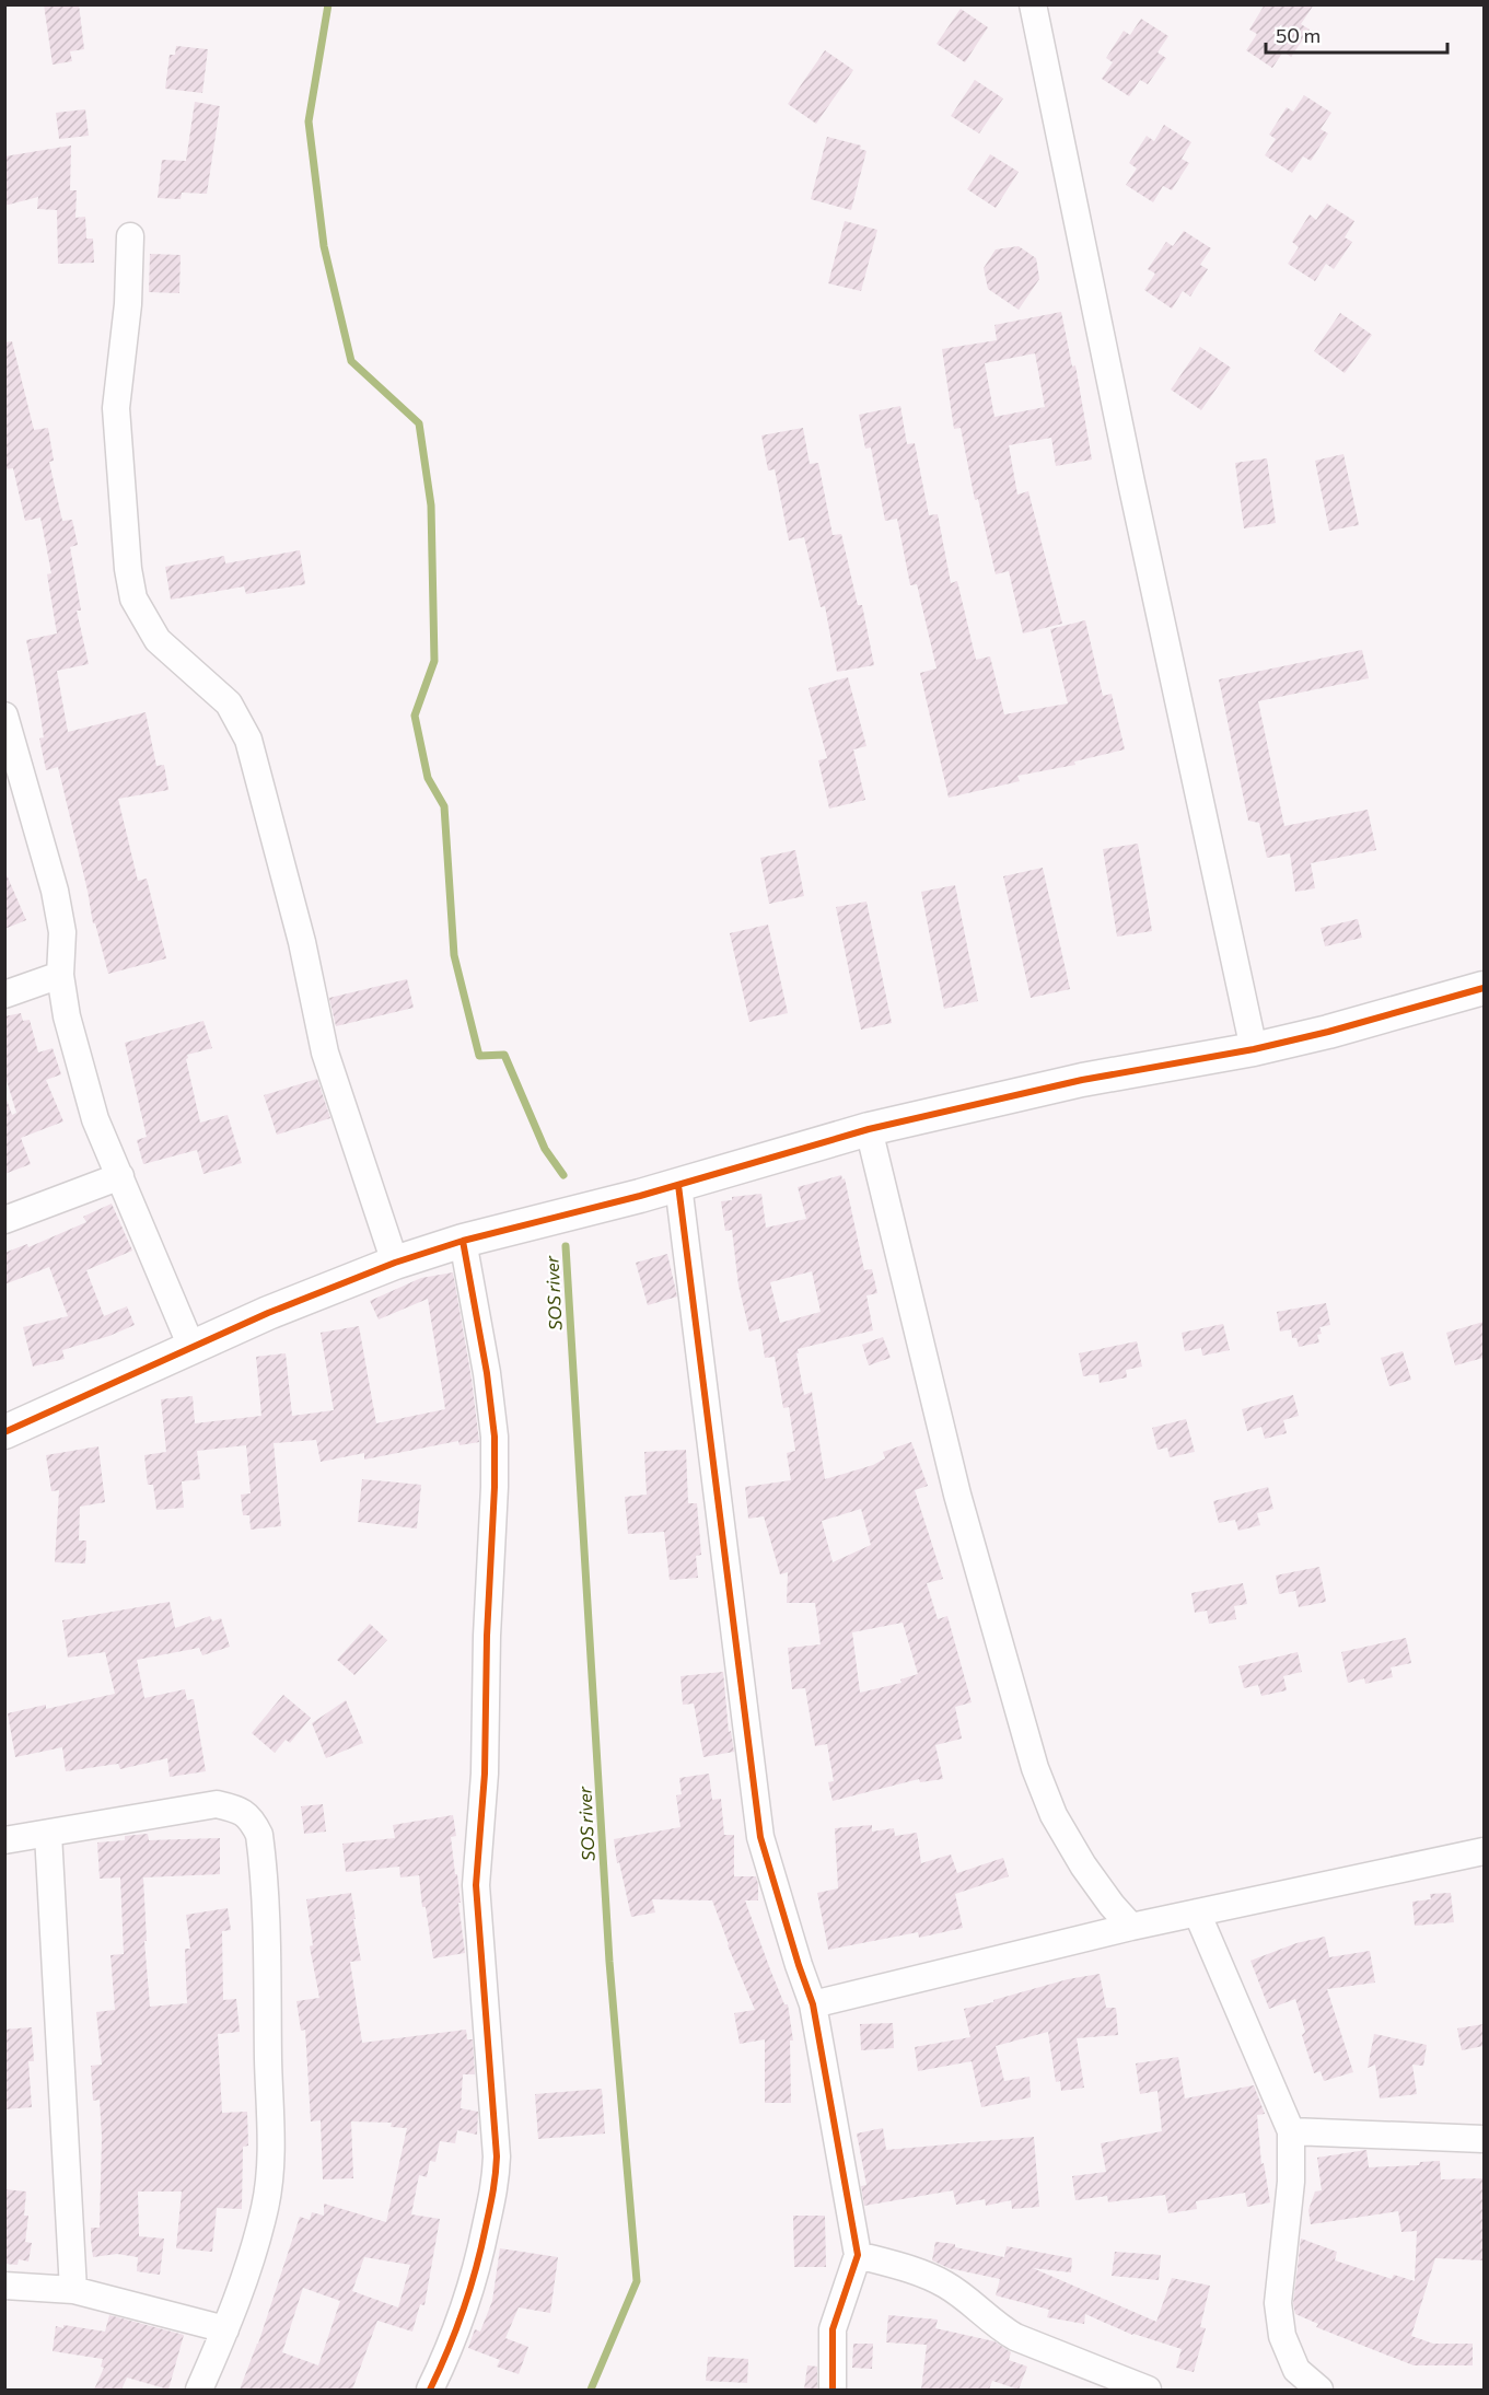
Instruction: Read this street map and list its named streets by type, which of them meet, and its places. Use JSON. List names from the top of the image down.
{
  "water": ["SOS river"],
  "scale_bar": "50 m"
}
